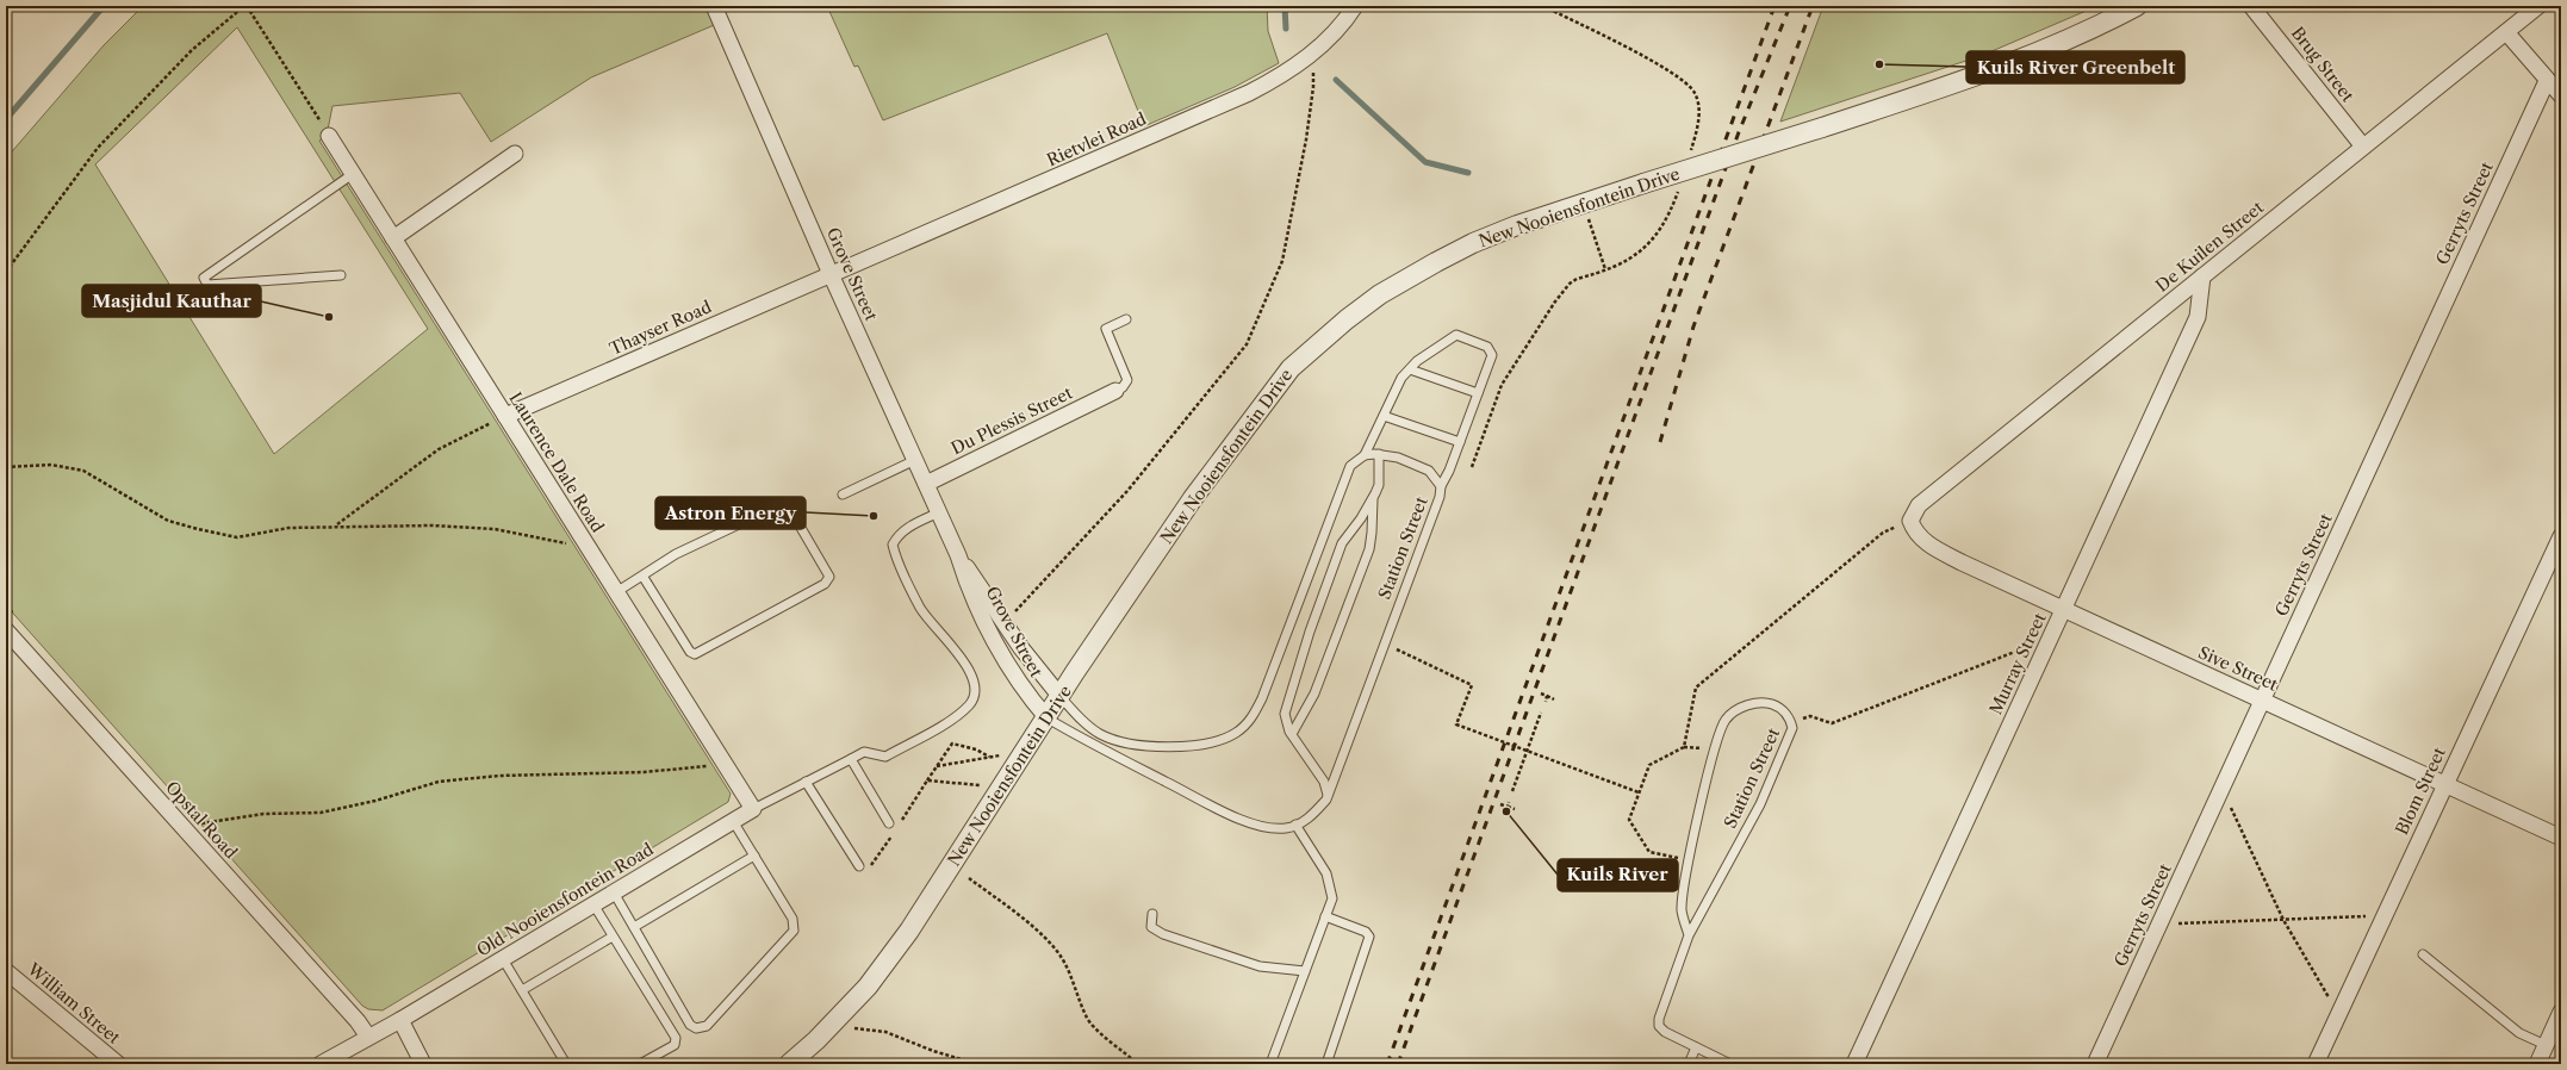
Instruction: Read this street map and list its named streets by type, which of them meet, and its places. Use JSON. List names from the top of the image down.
{
  "streets": {
    "street": [
      "Brug Street",
      "Rietvlei Road",
      "New Nooiensfontein Drive",
      "Gerryts Street",
      "De Kuilen Street",
      "Grove Street",
      "Thayser Road",
      "Du Plessis Street",
      "Laurence Dale Road",
      "Murray Street",
      "Sive Street",
      "Blom Street",
      "Opstal Road",
      "Old Nooiensfontein Road",
      "William Street"
    ],
    "lane": ["Station Street"]
  },
  "crossings": [
    ["Brug Street", "De Kuilen Street"],
    ["Rietvlei Road", "Grove Street"],
    ["Rietvlei Road", "Thayser Road"],
    ["New Nooiensfontein Drive", "Grove Street"],
    ["New Nooiensfontein Drive", "Station Street"],
    ["Gerryts Street", "Sive Street"],
    ["De Kuilen Street", "Murray Street"],
    ["De Kuilen Street", "Sive Street"],
    ["Grove Street", "Thayser Road"],
    ["Grove Street", "Du Plessis Street"],
    ["Grove Street", "Station Street"],
    ["Grove Street", "Old Nooiensfontein Road"],
    ["Thayser Road", "Laurence Dale Road"],
    ["Laurence Dale Road", "Old Nooiensfontein Road"],
    ["Murray Street", "Sive Street"],
    ["Sive Street", "Blom Street"],
    ["Opstal Road", "Old Nooiensfontein Road"]
  ],
  "places": [
    "Kuils River Greenbelt",
    "Masjidul Kauthar",
    "Astron Energy",
    "Kuils River"
  ]
}
